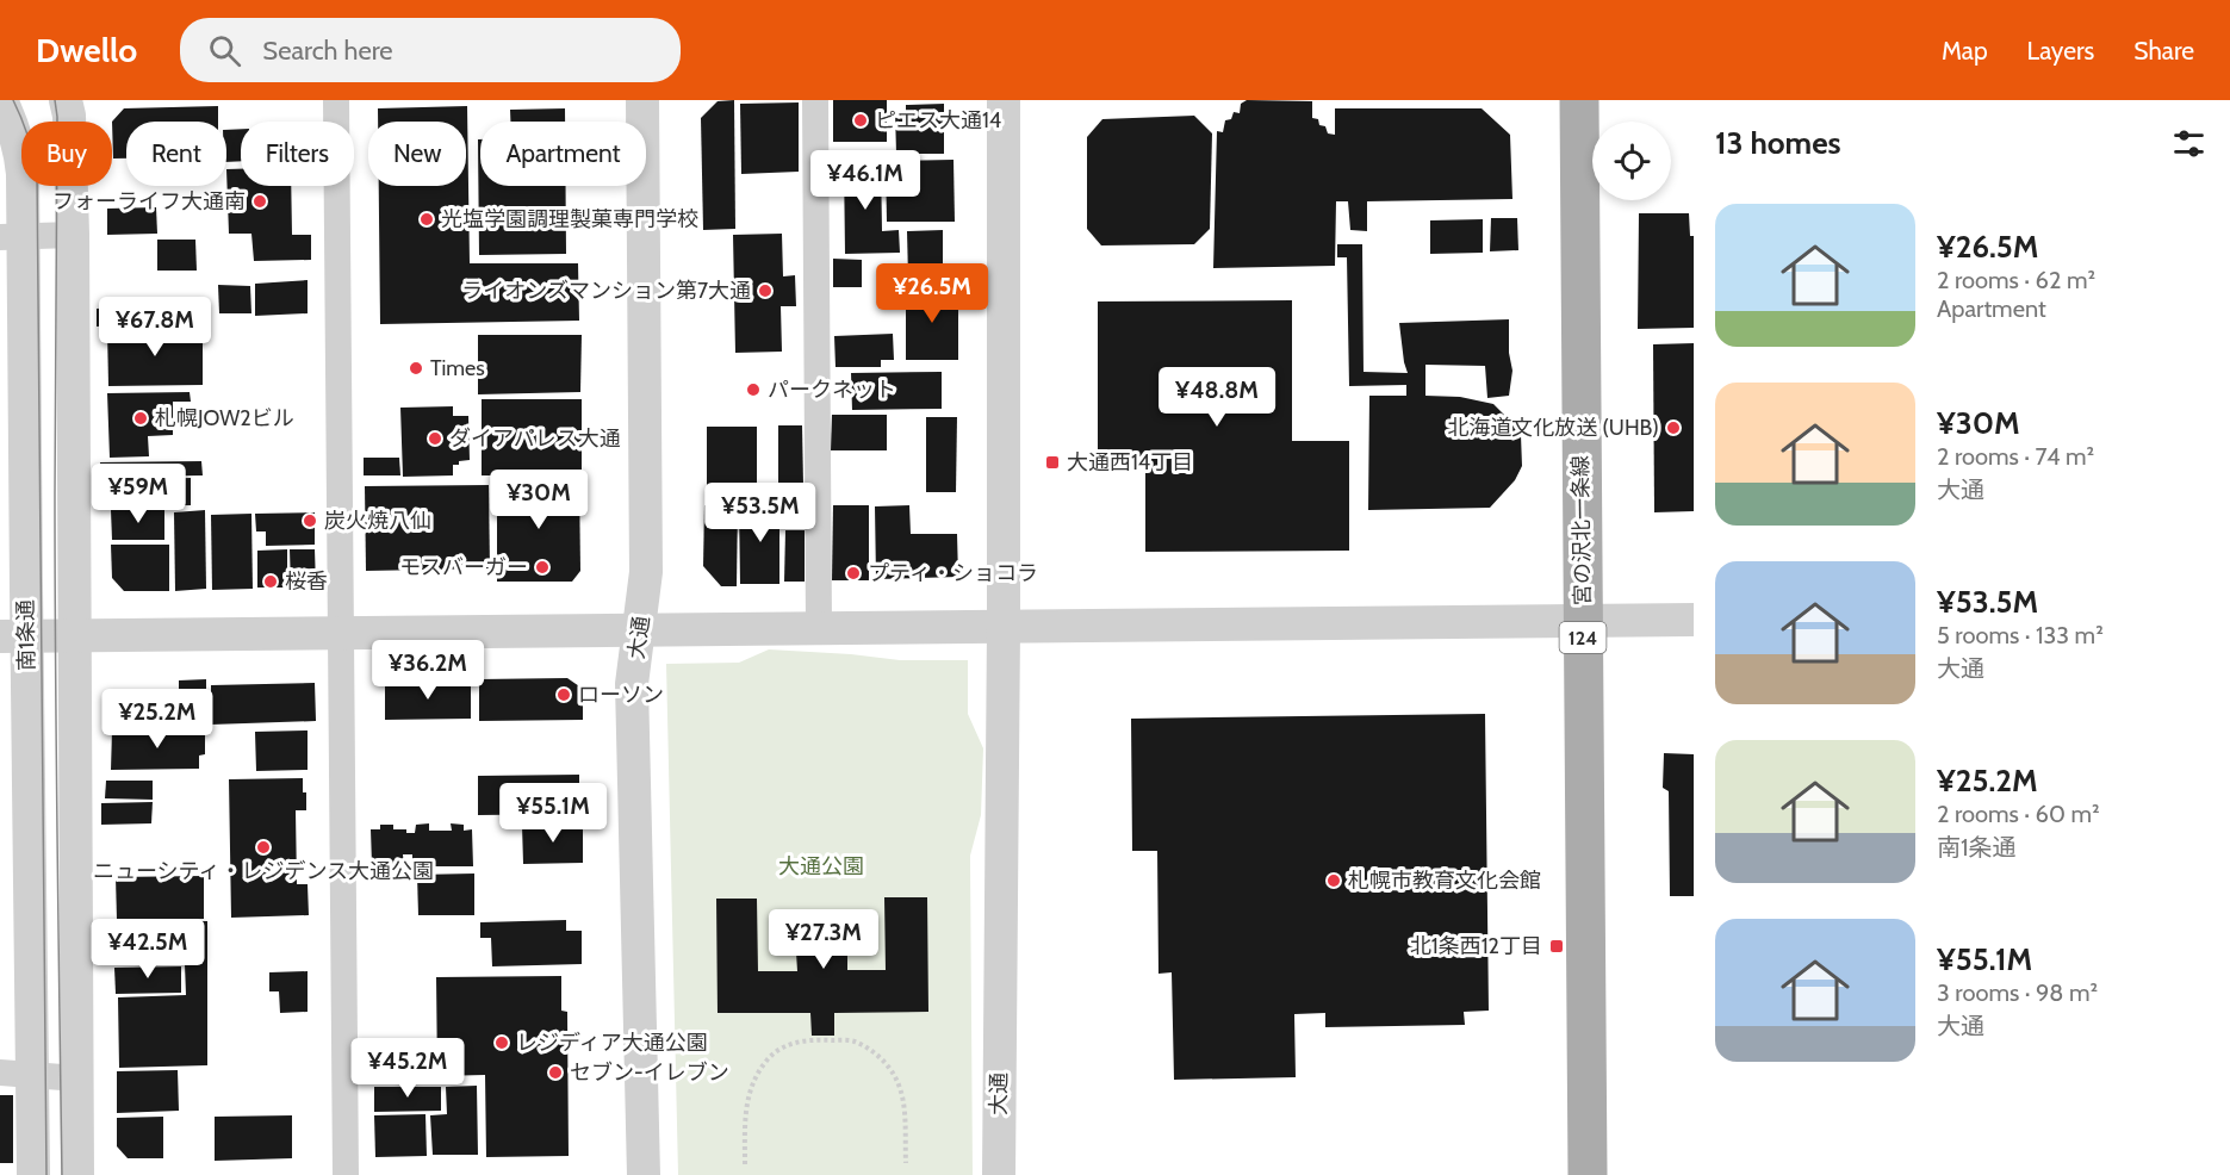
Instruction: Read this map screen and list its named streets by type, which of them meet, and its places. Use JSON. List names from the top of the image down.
{
  "streets": {
    "main road": ["宮の沢北一条線", "124"],
    "street": ["南1条通", "大通"]
  },
  "parks": ["大通公園"],
  "places": {
    "other": [
      "ピエス大通14",
      "フォーライフ大通南",
      "光塩学園調理製菓専門学校",
      "ライオンズマンション第7大通",
      "Times",
      "パークネット",
      "札幌JOW2ビル",
      "北海道文化放送 (UHB)",
      "ダイアパレス大通",
      "炭火焼八仙",
      "モスバーガー",
      "プティ・ショコラ",
      "桜香",
      "ローソン",
      "ニューシティ・レジデンス大通公園",
      "札幌市教育文化会館",
      "レジディア大通公園",
      "セブン-イレブン"
    ],
    "transit": ["大通西14丁目", "北1条西12丁目"]
  },
  "page": {
    "header": "Dwello",
    "search": "Search here",
    "nav": ["Map", "Layers", "Share"],
    "heading": "13 homes",
    "chip": [
      "Buy",
      "Rent",
      "Filters",
      "New",
      "Apartment"
    ],
    "price": [
      "¥46.1M",
      "¥26.5M",
      "¥67.8M",
      "¥48.8M",
      "¥59M",
      "¥30M",
      "¥53.5M",
      "¥36.2M",
      "¥25.2M",
      "¥55.1M",
      "¥27.3M",
      "¥42.5M",
      "¥45.2M"
    ],
    "list": [
      {
        "name": "¥26.5M",
        "note": "2 rooms · 62 m² · Apartment"
      },
      {
        "name": "¥30M",
        "note": "2 rooms · 74 m² · 大通"
      },
      {
        "name": "¥53.5M",
        "note": "5 rooms · 133 m² · 大通"
      },
      {
        "name": "¥25.2M",
        "note": "2 rooms · 60 m² · 南1条通"
      },
      {
        "name": "¥55.1M",
        "note": "3 rooms · 98 m² · 大通"
      }
    ]
  }
}
